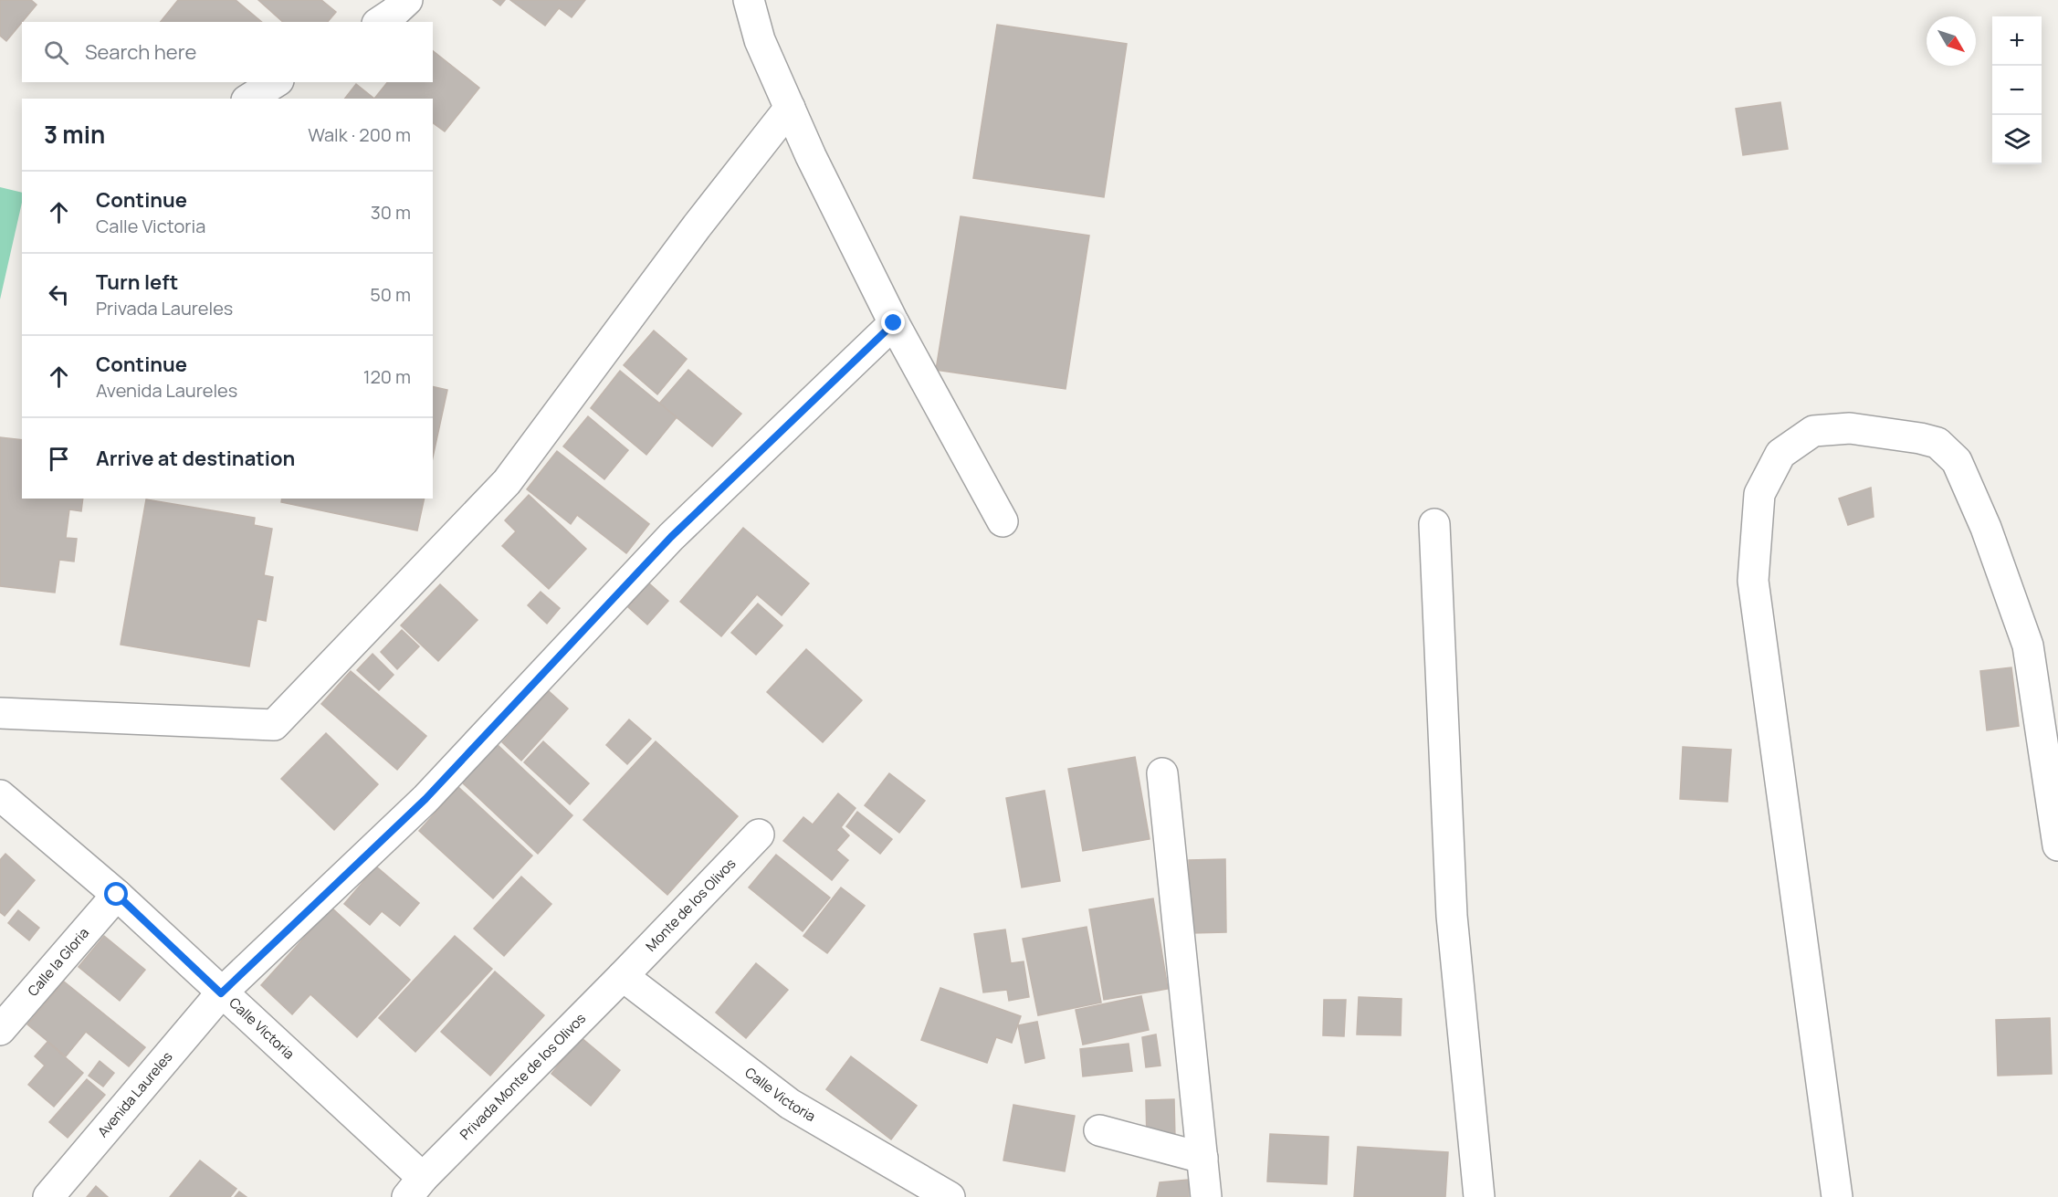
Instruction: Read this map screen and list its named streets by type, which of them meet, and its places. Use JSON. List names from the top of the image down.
{
  "streets": {
    "street": [
      "Monte de los Olivos",
      "Calle la Gloria",
      "Calle Victoria",
      "Privada Monte de los Olivos",
      "Avenida Laureles"
    ]
  },
  "crossings": [
    ["Monte de los Olivos", "Calle Victoria"],
    ["Monte de los Olivos", "Privada Monte de los Olivos"],
    ["Calle la Gloria", "Calle Victoria"],
    ["Calle Victoria", "Privada Monte de los Olivos"],
    ["Calle Victoria", "Avenida Laureles"]
  ],
  "north": "bottom right",
  "page": {
    "map_buttons": ["+", "−"],
    "search": "Search here",
    "heading": ["3 min", "Walk · 200 m"],
    "list": [
      ["Continue", "Calle Victoria", "30 m"],
      ["Turn left", "Privada Laureles", "50 m"],
      ["Continue", "Avenida Laureles", "120 m"],
      "Arrive at destination"
    ]
  }
}
